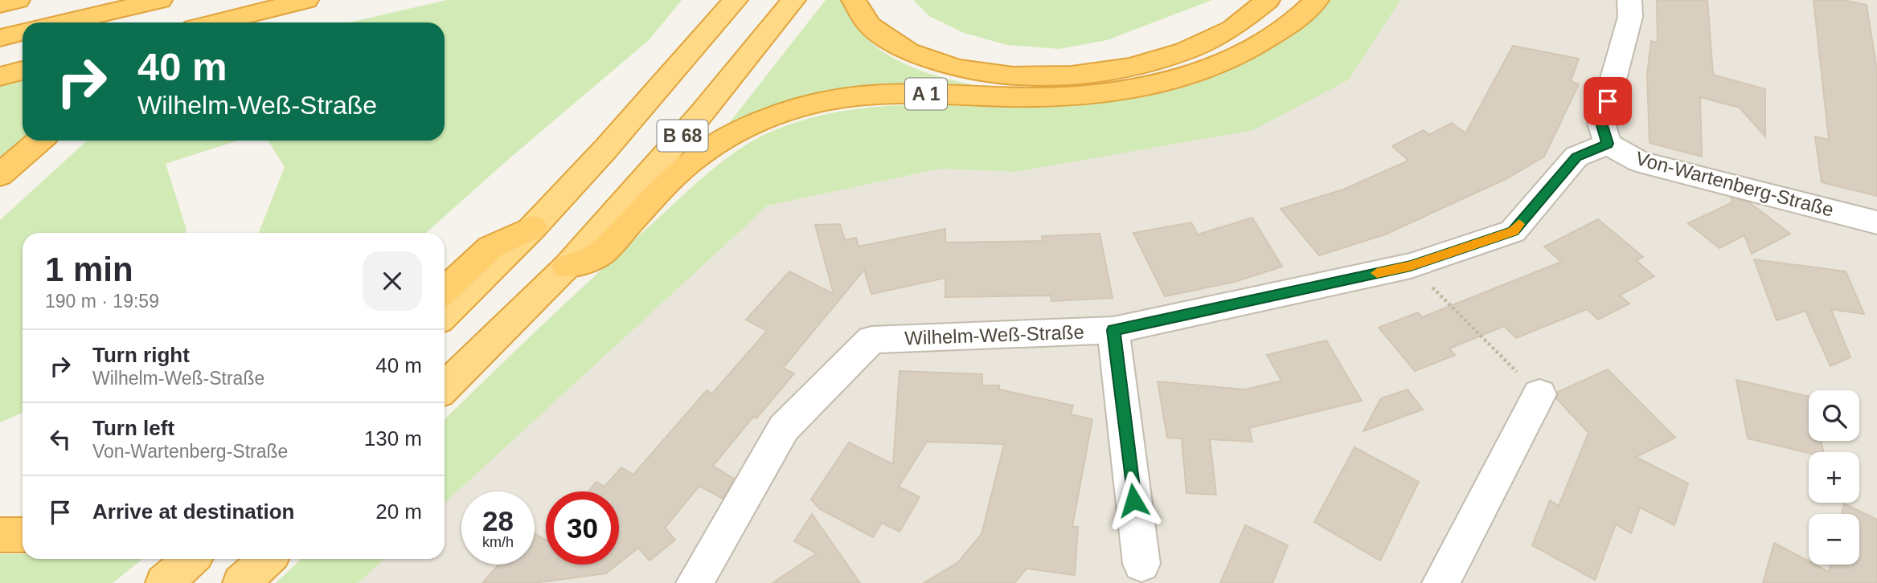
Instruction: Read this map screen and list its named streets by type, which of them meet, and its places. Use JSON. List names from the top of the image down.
{
  "streets": {
    "highway": ["A 1", "B 68"],
    "street": ["Von-Wartenberg-Straße", "Wilhelm-Weß-Straße"]
  },
  "crossings": [
    ["A 1", "B 68"],
    ["Von-Wartenberg-Straße", "Wilhelm-Weß-Straße"]
  ],
  "page": {
    "turn": ["40 m", "Wilhelm-Weß-Straße"],
    "heading": ["1 min", "190 m · 19:59"],
    "list": [
      {
        "name": "Turn right",
        "note": "Wilhelm-Weß-Straße",
        "value": "40 m"
      },
      {
        "name": "Turn left",
        "note": "Von-Wartenberg-Straße",
        "value": "130 m"
      },
      {
        "name": "Arrive at destination",
        "value": "20 m"
      }
    ],
    "map_buttons": ["+", "−"],
    "speed": "28 km/h",
    "limit": "30"
  }
}
